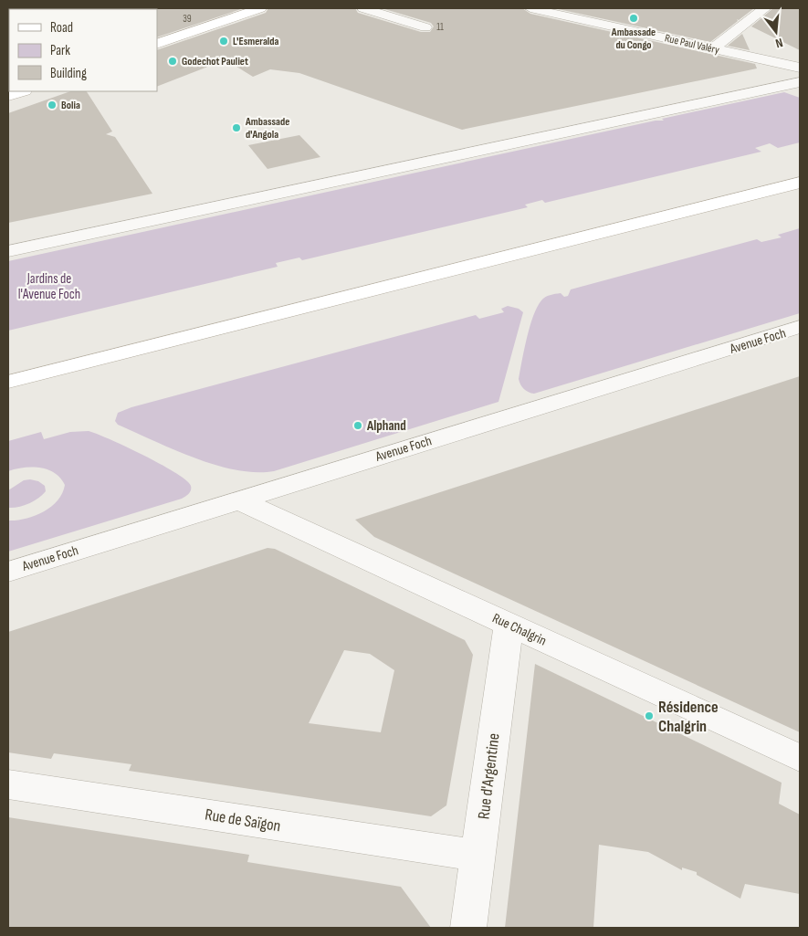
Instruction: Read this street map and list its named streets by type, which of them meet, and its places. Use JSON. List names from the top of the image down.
{
  "streets": {
    "street": [
      "Rue Paul Valéry",
      "Avenue Foch",
      "Rue Chalgrin",
      "Rue d'Argentine",
      "Rue de Saïgon"
    ]
  },
  "crossings": [
    ["Avenue Foch", "Rue Chalgrin"],
    ["Rue Chalgrin", "Rue d'Argentine"],
    ["Rue d'Argentine", "Rue de Saïgon"]
  ],
  "parks": ["Jardins de l'Avenue Foch"],
  "places": [
    "Ambassade du Congo",
    "L'Esmeralda",
    "Godechot Pauliet",
    "Bolia",
    "Ambassade d'Angola",
    "Alphand",
    "Résidence Chalgrin"
  ],
  "house_numbers": ["39", "11"],
  "legend": ["Road", "Park", "Building"],
  "north": "bottom"
}
